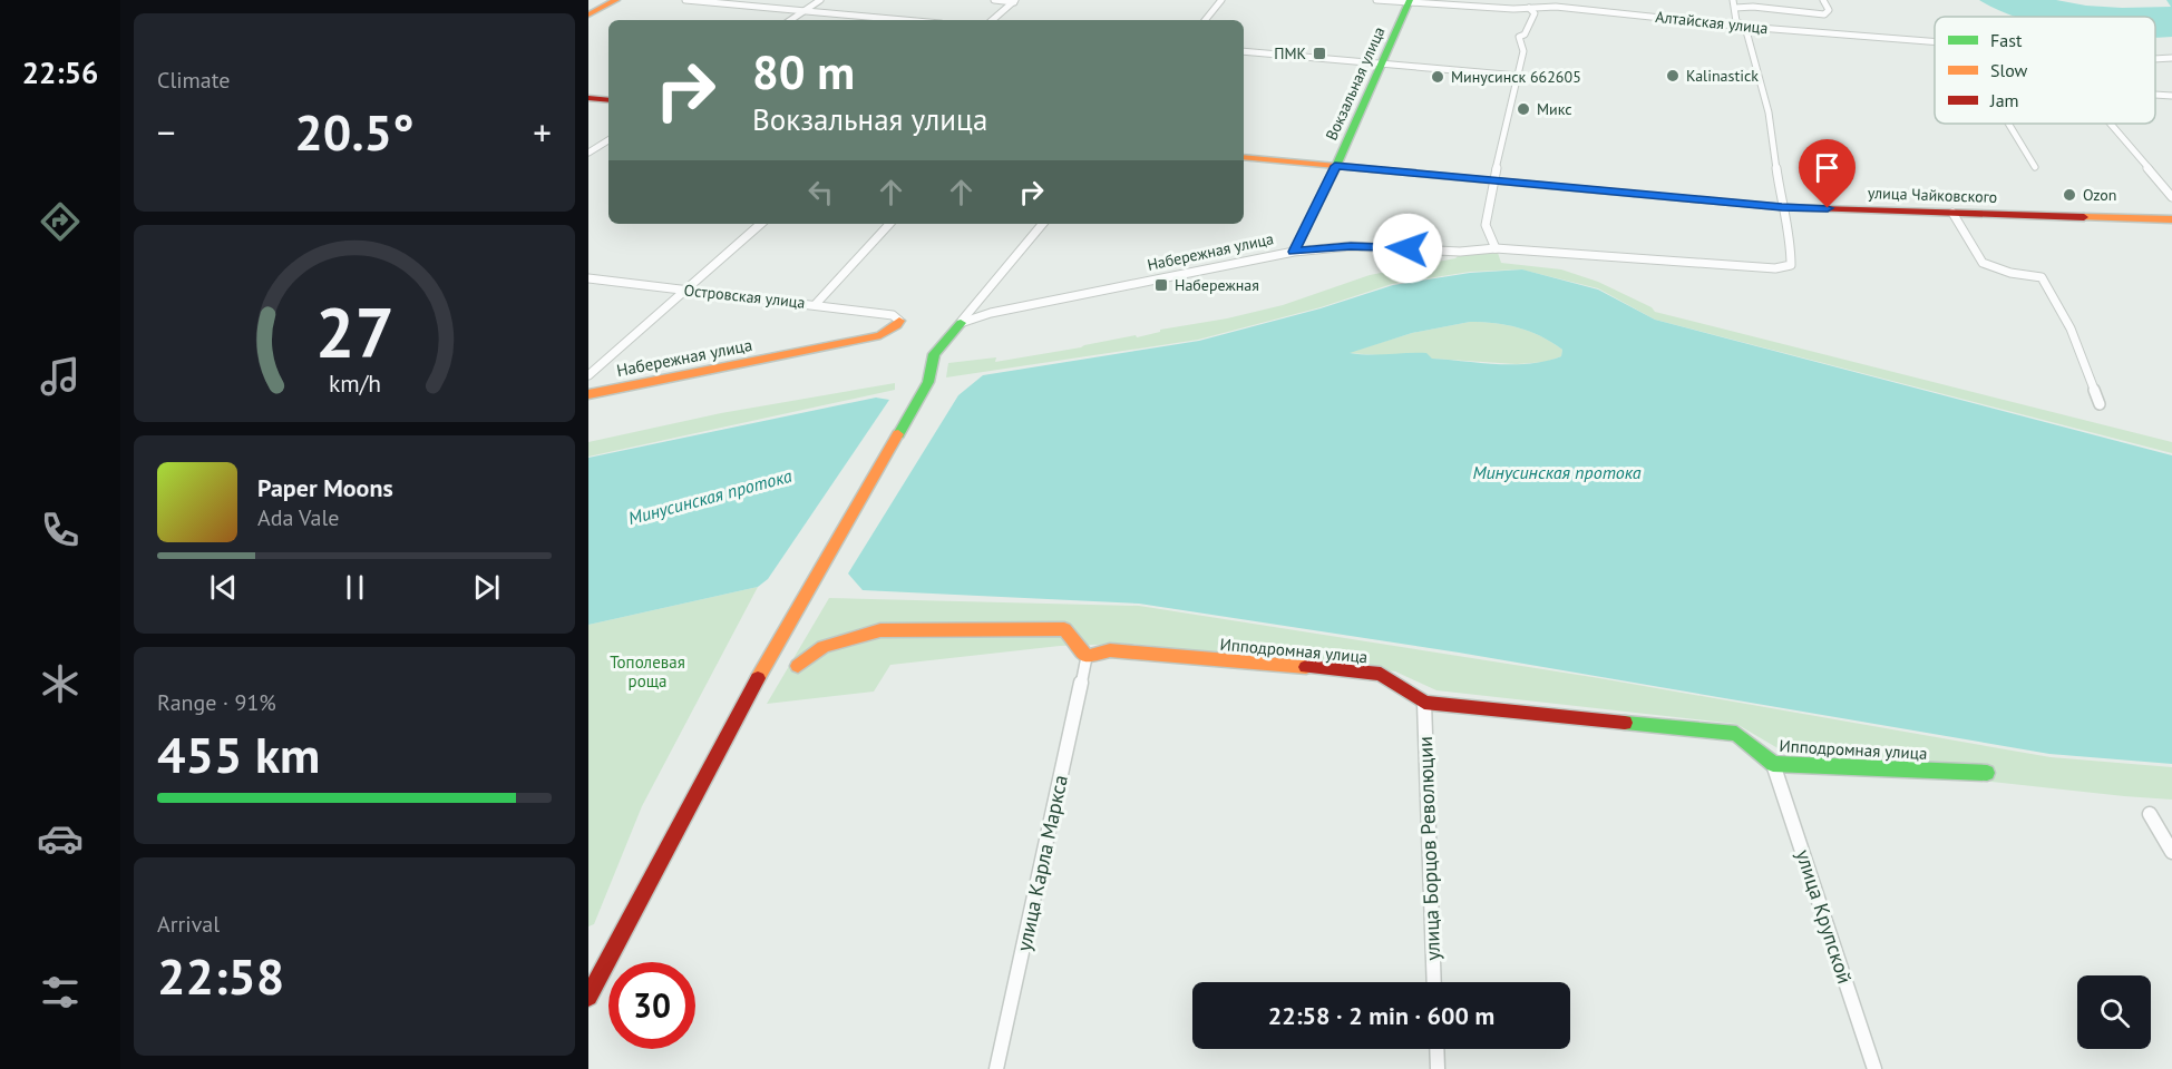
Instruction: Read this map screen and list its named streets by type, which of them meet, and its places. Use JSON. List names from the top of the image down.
{
  "streets": {
    "street": [
      "Алтайская улица",
      "Вокзальная улица",
      "улица Чайковского",
      "Набережная улица",
      "Островская улица",
      "Ипподромная улица",
      "улица Борцов Революции",
      "улица Карла Маркса",
      "улица Крупской"
    ]
  },
  "crossings": [
    ["Алтайская улица", "Вокзальная улица"],
    ["Вокзальная улица", "улица Чайковского"],
    ["Вокзальная улица", "Набережная улица"],
    ["улица Чайковского", "Набережная улица"],
    ["Набережная улица", "Островская улица"],
    ["Ипподромная улица", "улица Борцов Революции"],
    ["Ипподромная улица", "улица Карла Маркса"],
    ["Ипподромная улица", "улица Крупской"]
  ],
  "water": ["Минусинская протока"],
  "parks": ["Тополевая роща"],
  "places": {
    "transit": ["ПМК", "Набережная"],
    "other": [
      "Kalinastick",
      "Минусинск 662605",
      "Микс",
      "Ozon"
    ]
  },
  "legend": ["Fast", "Slow", "Jam"],
  "page": {
    "tabs": "22:56",
    "tile": [
      "Climate",
      ["Range · 91%", "455 km"],
      ["Arrival", "22:58"]
    ],
    "turn": ["80 m", "Вокзальная улица"],
    "heat": ["−", "20.5°", "+"],
    "song": ["Paper Moons", "Ada Vale"],
    "limit": "30",
    "trip": "22:58 · 2 min · 600 m",
    "gauge": ["27", "km/h"]
  }
}
